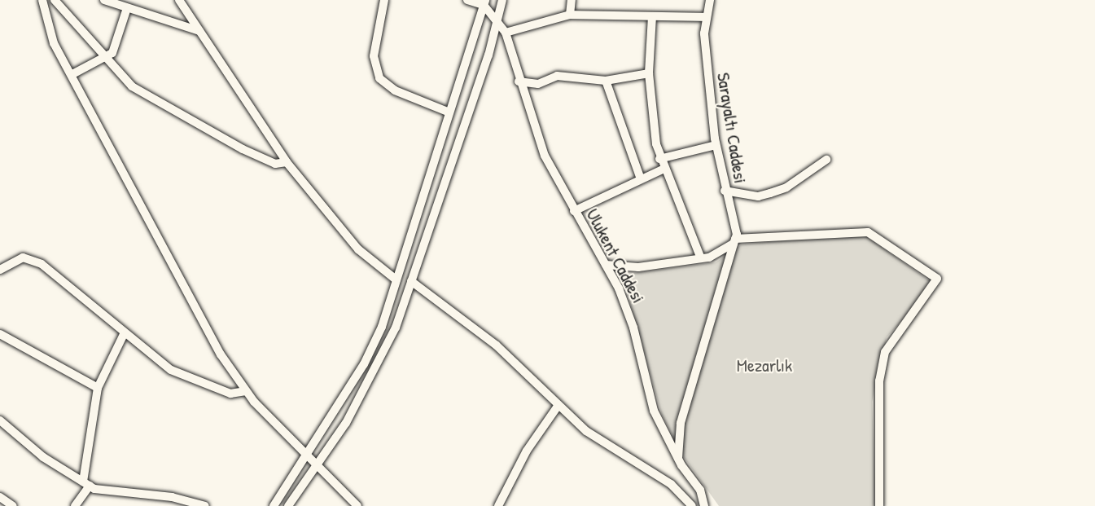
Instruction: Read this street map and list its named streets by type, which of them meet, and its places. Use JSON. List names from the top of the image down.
{
  "streets": {
    "street": ["Sarayaltı Caddesi", "Ulukent Caddesi"]
  },
  "parks": ["Mezarlık"]
}
